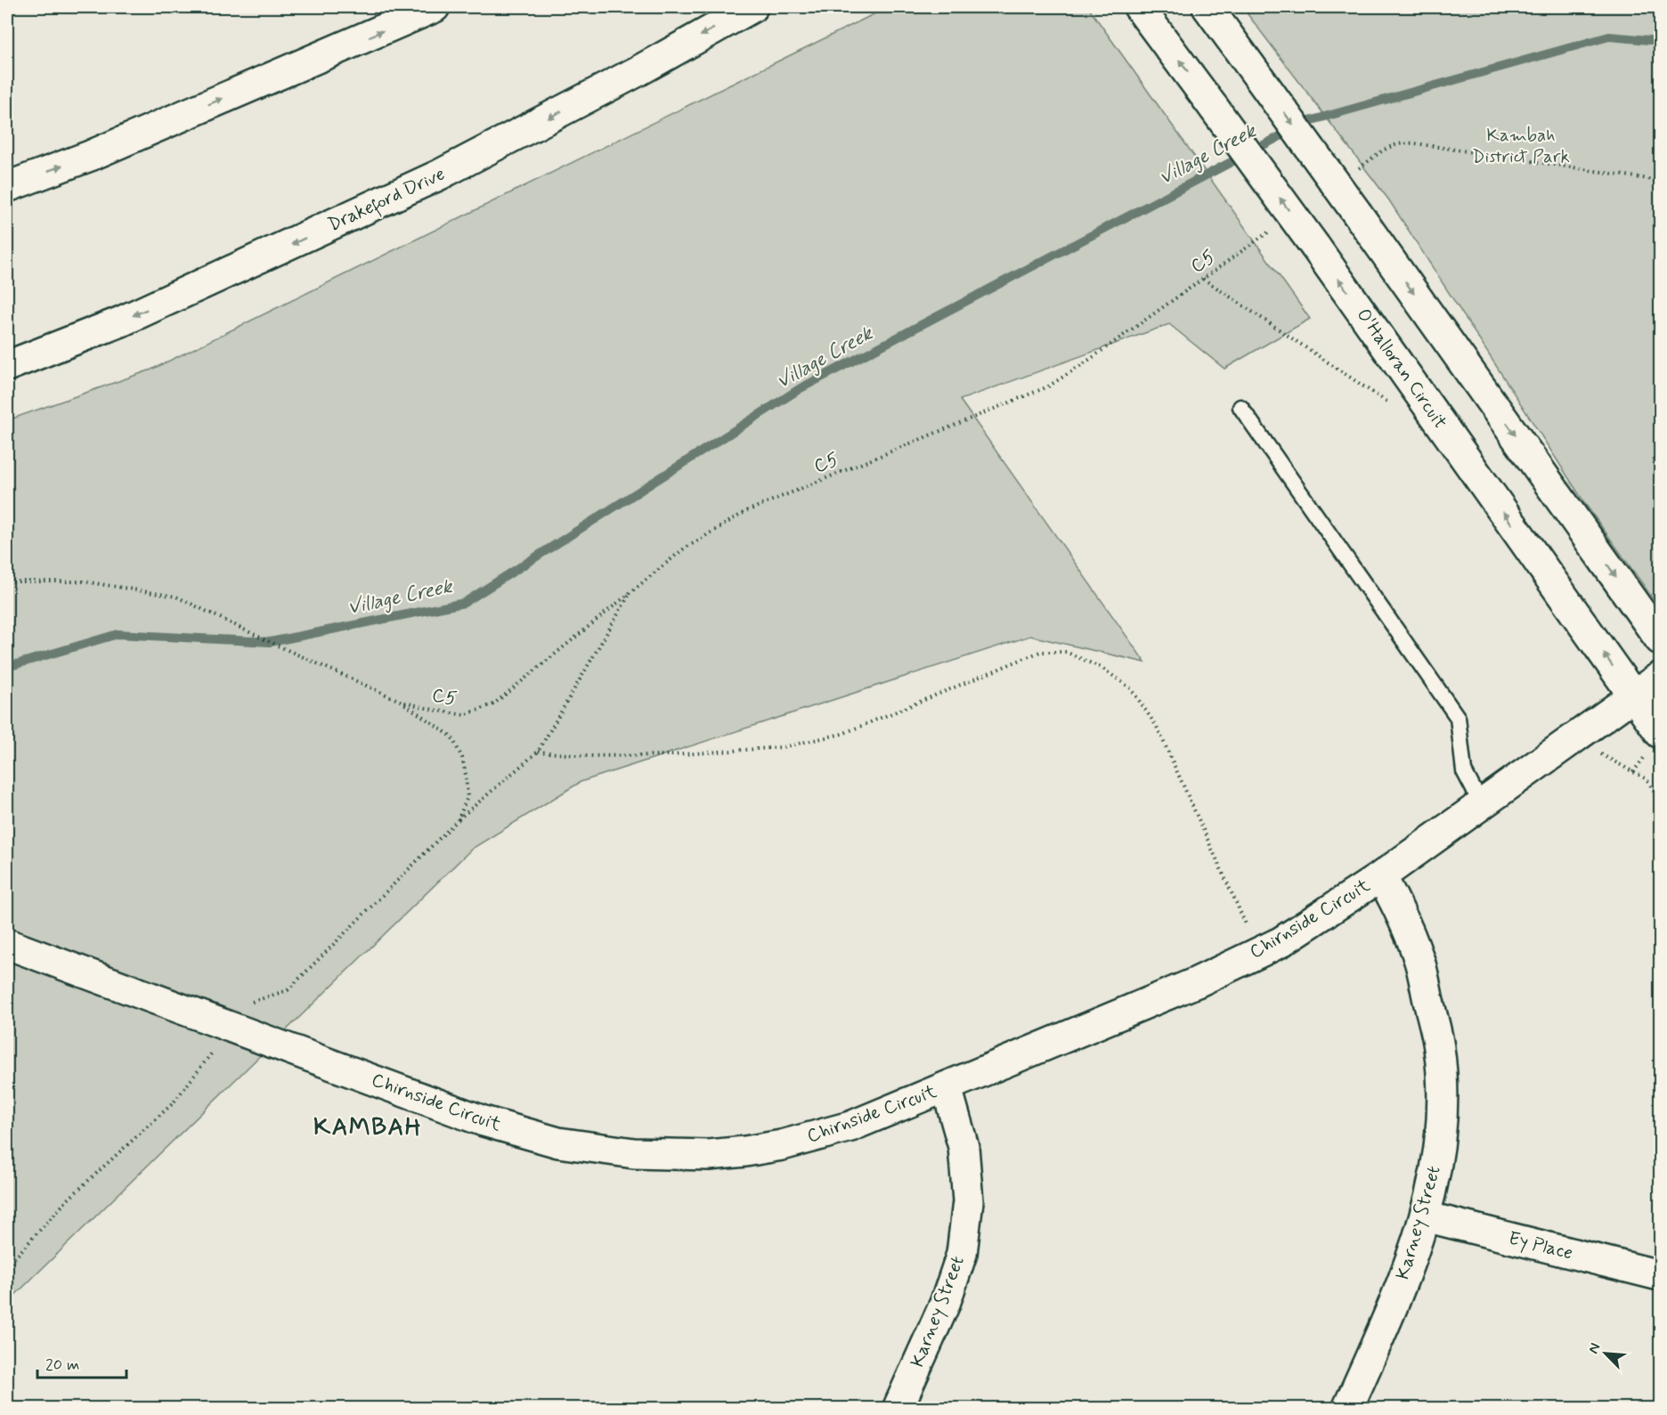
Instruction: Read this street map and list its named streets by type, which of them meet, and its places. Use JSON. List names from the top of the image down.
{
  "streets": {
    "main road": [
      "Drakeford Drive",
      "O'Halloran Circuit",
      "Chirnside Circuit",
      "Karney Street",
      "Ey Place"
    ],
    "path": ["C5"]
  },
  "crossings": [
    ["O'Halloran Circuit", "Chirnside Circuit"],
    ["Chirnside Circuit", "Karney Street"],
    ["Karney Street", "Ey Place"]
  ],
  "districts": ["KAMBAH"],
  "water": ["Village Creek"],
  "parks": ["Kambah District Park"],
  "scale_bar": "20 m",
  "north": "top left"
}
